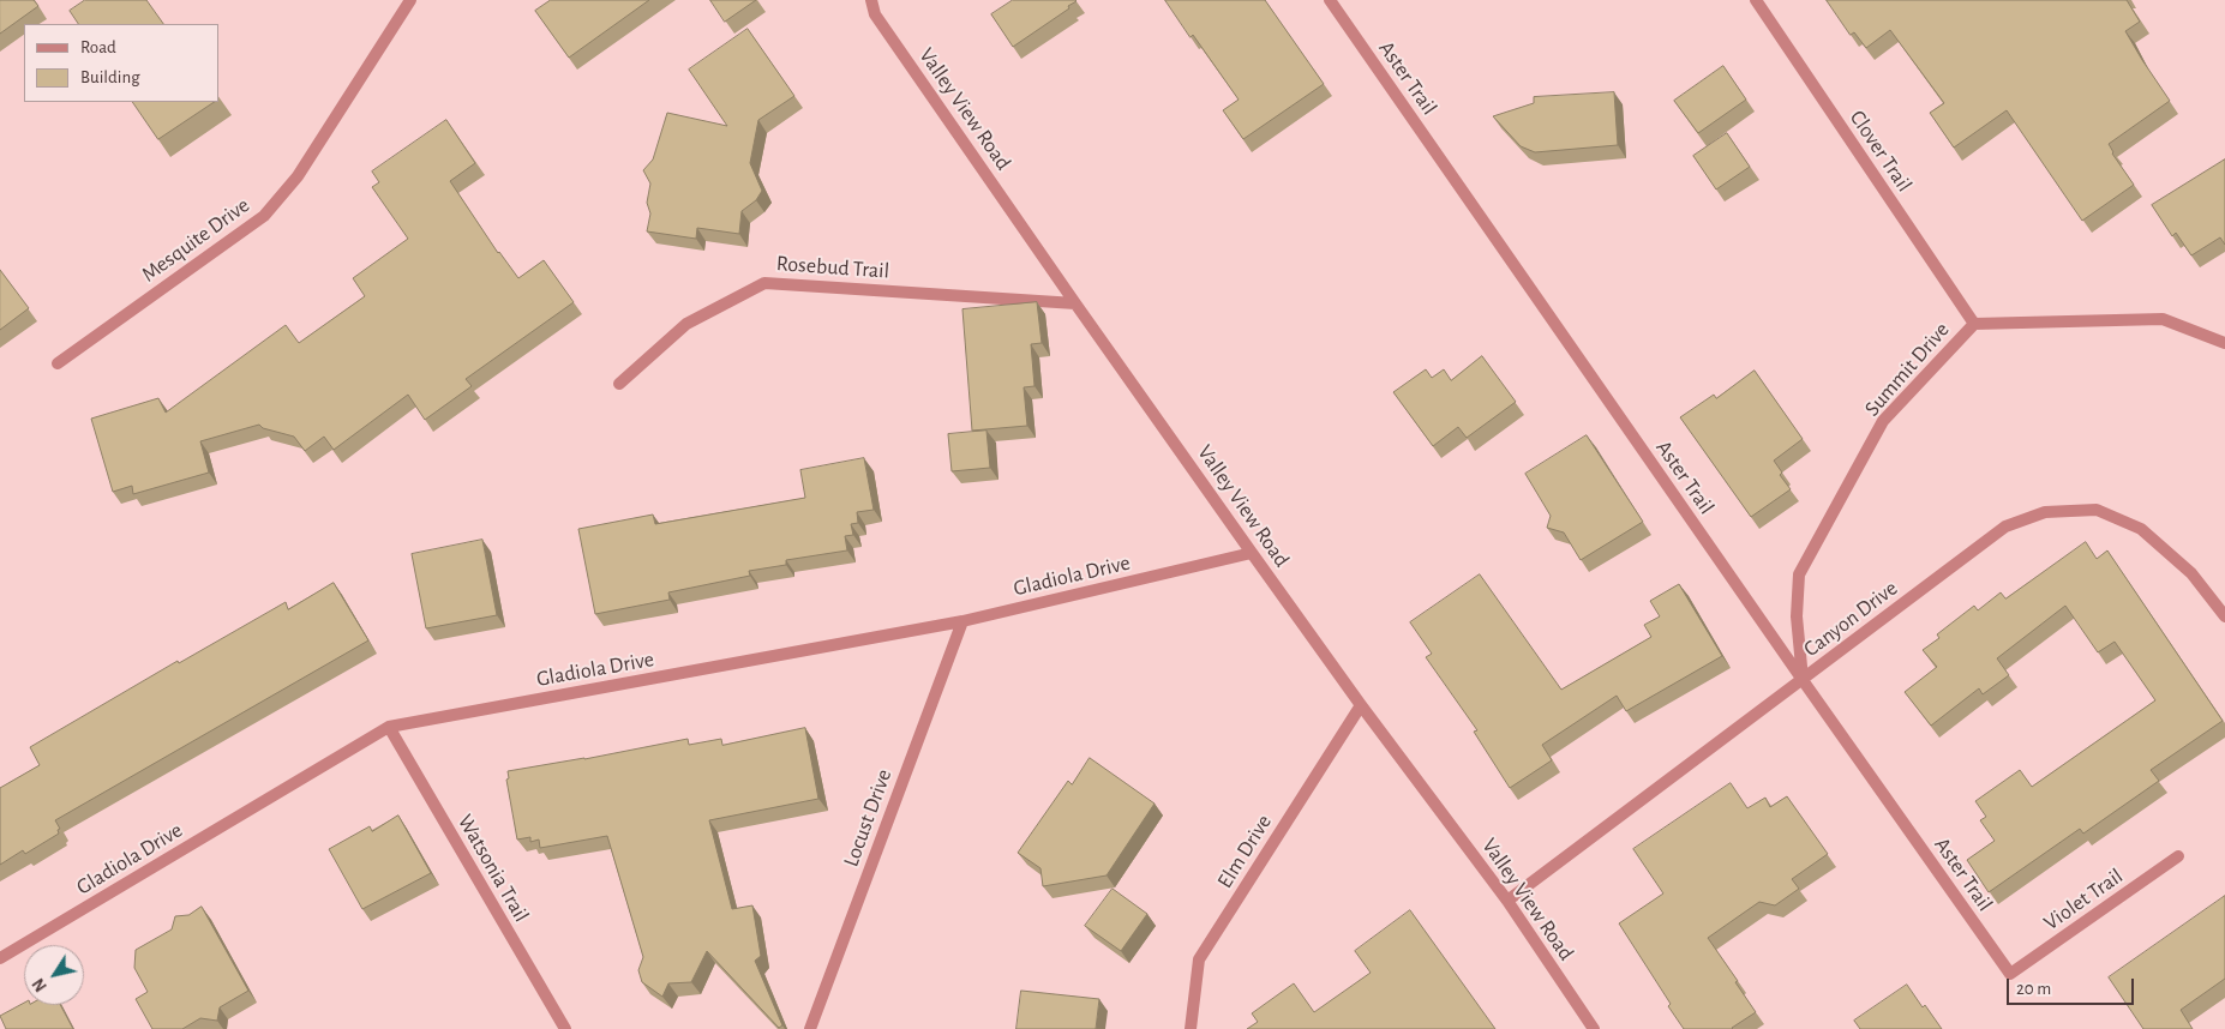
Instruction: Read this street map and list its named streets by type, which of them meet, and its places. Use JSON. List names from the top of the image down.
{
  "streets": {
    "street": [
      "Aster Trail",
      "Valley View Road",
      "Clover Trail",
      "Mesquite Drive",
      "Rosebud Trail",
      "Summit Drive",
      "Gladiola Drive",
      "Canyon Drive",
      "Locust Drive",
      "Elm Drive",
      "Watsonia Trail",
      "Violet Trail"
    ]
  },
  "crossings": [
    ["Aster Trail", "Summit Drive"],
    ["Aster Trail", "Canyon Drive"],
    ["Aster Trail", "Violet Trail"],
    ["Valley View Road", "Rosebud Trail"],
    ["Valley View Road", "Gladiola Drive"],
    ["Valley View Road", "Canyon Drive"],
    ["Valley View Road", "Elm Drive"],
    ["Clover Trail", "Summit Drive"],
    ["Summit Drive", "Canyon Drive"],
    ["Gladiola Drive", "Locust Drive"],
    ["Gladiola Drive", "Watsonia Trail"]
  ],
  "legend": ["Road", "Building"],
  "scale_bar": "20 m",
  "north": "bottom left"
}
